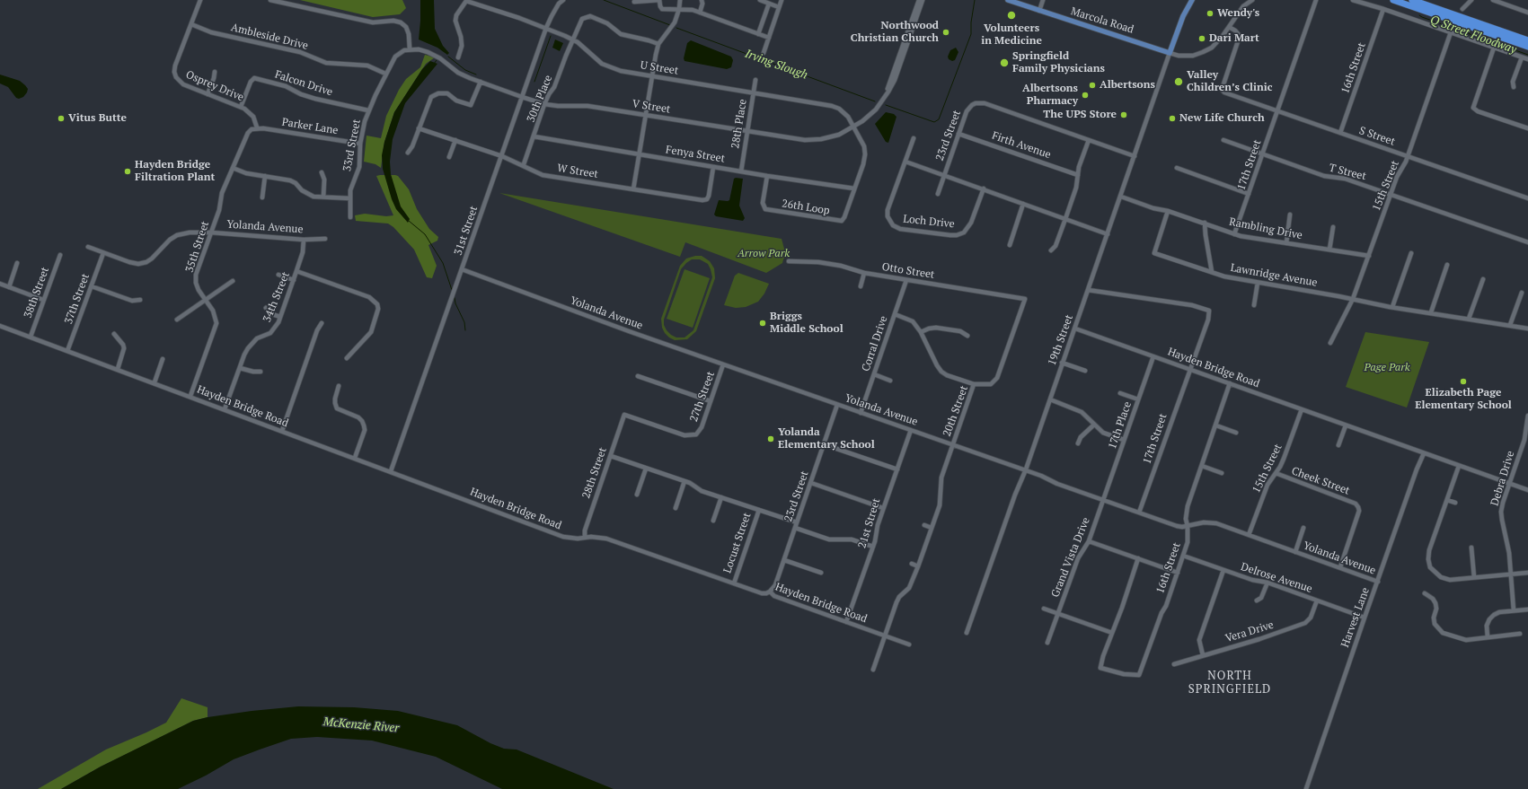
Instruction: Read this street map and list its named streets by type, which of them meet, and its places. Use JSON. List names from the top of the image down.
{
  "streets": {
    "main road": ["Marcola Road"],
    "street": [
      "Ambleside Drive",
      "U Street",
      "16th Street",
      "Falcon Drive",
      "Osprey Drive",
      "30th Place",
      "V Street",
      "28th Place",
      "Parker Lane",
      "23rd Street",
      "S Street",
      "33rd Street",
      "Firth Avenue",
      "Fenya Street",
      "17th Street",
      "W Street",
      "T Street",
      "15th Street",
      "26th Loop",
      "Loch Drive",
      "Yolanda Avenue",
      "Rambling Drive",
      "31st Street",
      "35th Street",
      "Otto Street",
      "Lawnridge Avenue",
      "38th Street",
      "34th Street",
      "37th Street",
      "19th Street",
      "Corral Drive",
      "Hayden Bridge Road",
      "27th Street",
      "20th Street",
      "17th Place",
      "28th Street",
      "Debra Drive",
      "Cheek Street",
      "21st Street",
      "Locust Street",
      "Grand Vista Drive",
      "Delrose Avenue",
      "Harvest Lane",
      "Vera Drive"
    ]
  },
  "crossings": [
    ["Marcola Road", "19th Street"],
    ["Ambleside Drive", "Osprey Drive"],
    ["Ambleside Drive", "33rd Street"],
    ["U Street", "30th Place"],
    ["U Street", "V Street"],
    ["U Street", "28th Place"],
    ["U Street", "26th Loop"],
    ["U Street", "31st Street"],
    ["16th Street", "S Street"],
    ["16th Street", "Yolanda Avenue"],
    ["16th Street", "Hayden Bridge Road"],
    ["16th Street", "Delrose Avenue"],
    ["Falcon Drive", "Osprey Drive"],
    ["Falcon Drive", "33rd Street"],
    ["Osprey Drive", "Parker Lane"],
    ["Osprey Drive", "35th Street"],
    ["30th Place", "V Street"],
    ["30th Place", "Fenya Street"],
    ["30th Place", "W Street"],
    ["V Street", "28th Place"],
    ["V Street", "33rd Street"],
    ["V Street", "26th Loop"],
    ["V Street", "31st Street"],
    ["28th Place", "Fenya Street"],
    ["Parker Lane", "33rd Street"],
    ["Parker Lane", "35th Street"],
    ["23rd Street", "Firth Avenue"],
    ["23rd Street", "Yolanda Avenue"],
    ["23rd Street", "Hayden Bridge Road"],
    ["S Street", "17th Street"],
    ["S Street", "15th Street"],
    ["Fenya Street", "W Street"],
    ["Fenya Street", "26th Loop"],
    ["17th Street", "T Street"],
    ["17th Street", "Yolanda Avenue"],
    ["17th Street", "Rambling Drive"],
    ["17th Street", "19th Street"],
    ["17th Street", "Hayden Bridge Road"],
    ["W Street", "31st Street"],
    ["T Street", "15th Street"],
    ["15th Street", "Yolanda Avenue"],
    ["15th Street", "Rambling Drive"],
    ["15th Street", "Lawnridge Avenue"],
    ["15th Street", "Hayden Bridge Road"],
    ["15th Street", "Cheek Street"],
    ["Yolanda Avenue", "31st Street"],
    ["Yolanda Avenue", "35th Street"],
    ["Yolanda Avenue", "34th Street"],
    ["Yolanda Avenue", "37th Street"],
    ["Yolanda Avenue", "19th Street"],
    ["Yolanda Avenue", "Corral Drive"],
    ["Yolanda Avenue", "27th Street"],
    ["Yolanda Avenue", "20th Street"],
    ["Yolanda Avenue", "17th Place"],
    ["Yolanda Avenue", "Cheek Street"],
    ["Yolanda Avenue", "21st Street"],
    ["Yolanda Avenue", "Grand Vista Drive"],
    ["Yolanda Avenue", "Harvest Lane"],
    ["Rambling Drive", "Lawnridge Avenue"],
    ["Rambling Drive", "19th Street"],
    ["31st Street", "Hayden Bridge Road"],
    ["35th Street", "Hayden Bridge Road"],
    ["Otto Street", "Corral Drive"],
    ["Otto Street", "20th Street"],
    ["38th Street", "Hayden Bridge Road"],
    ["34th Street", "Hayden Bridge Road"],
    ["37th Street", "Hayden Bridge Road"],
    ["19th Street", "Hayden Bridge Road"],
    ["Hayden Bridge Road", "20th Street"],
    ["Hayden Bridge Road", "17th Place"],
    ["Hayden Bridge Road", "28th Street"],
    ["Hayden Bridge Road", "Debra Drive"],
    ["Hayden Bridge Road", "21st Street"],
    ["Hayden Bridge Road", "Locust Street"],
    ["Hayden Bridge Road", "Harvest Lane"],
    ["27th Street", "28th Street"],
    ["17th Place", "Grand Vista Drive"],
    ["Delrose Avenue", "Harvest Lane"],
    ["Delrose Avenue", "Vera Drive"]
  ],
  "districts": ["NORTH SPRINGFIELD"],
  "water": ["Q Street Floodway", "Irving Slough", "McKenzie River"],
  "parks": ["Arrow Park", "Page Park"],
  "places": [
    "Wendy's",
    "Volunteers in Medicine",
    "Northwood Christian Church",
    "Dari Mart",
    "Springfield Family Physicians",
    "Valley Children’s Clinic",
    "Albertsons",
    "Albertsons Pharmacy",
    "The UPS Store",
    "Vitus Butte",
    "New Life Church",
    "Hayden Bridge Filtration Plant",
    "Briggs Middle School",
    "Elizabeth Page Elementary School",
    "Yolanda Elementary School"
  ]
}
